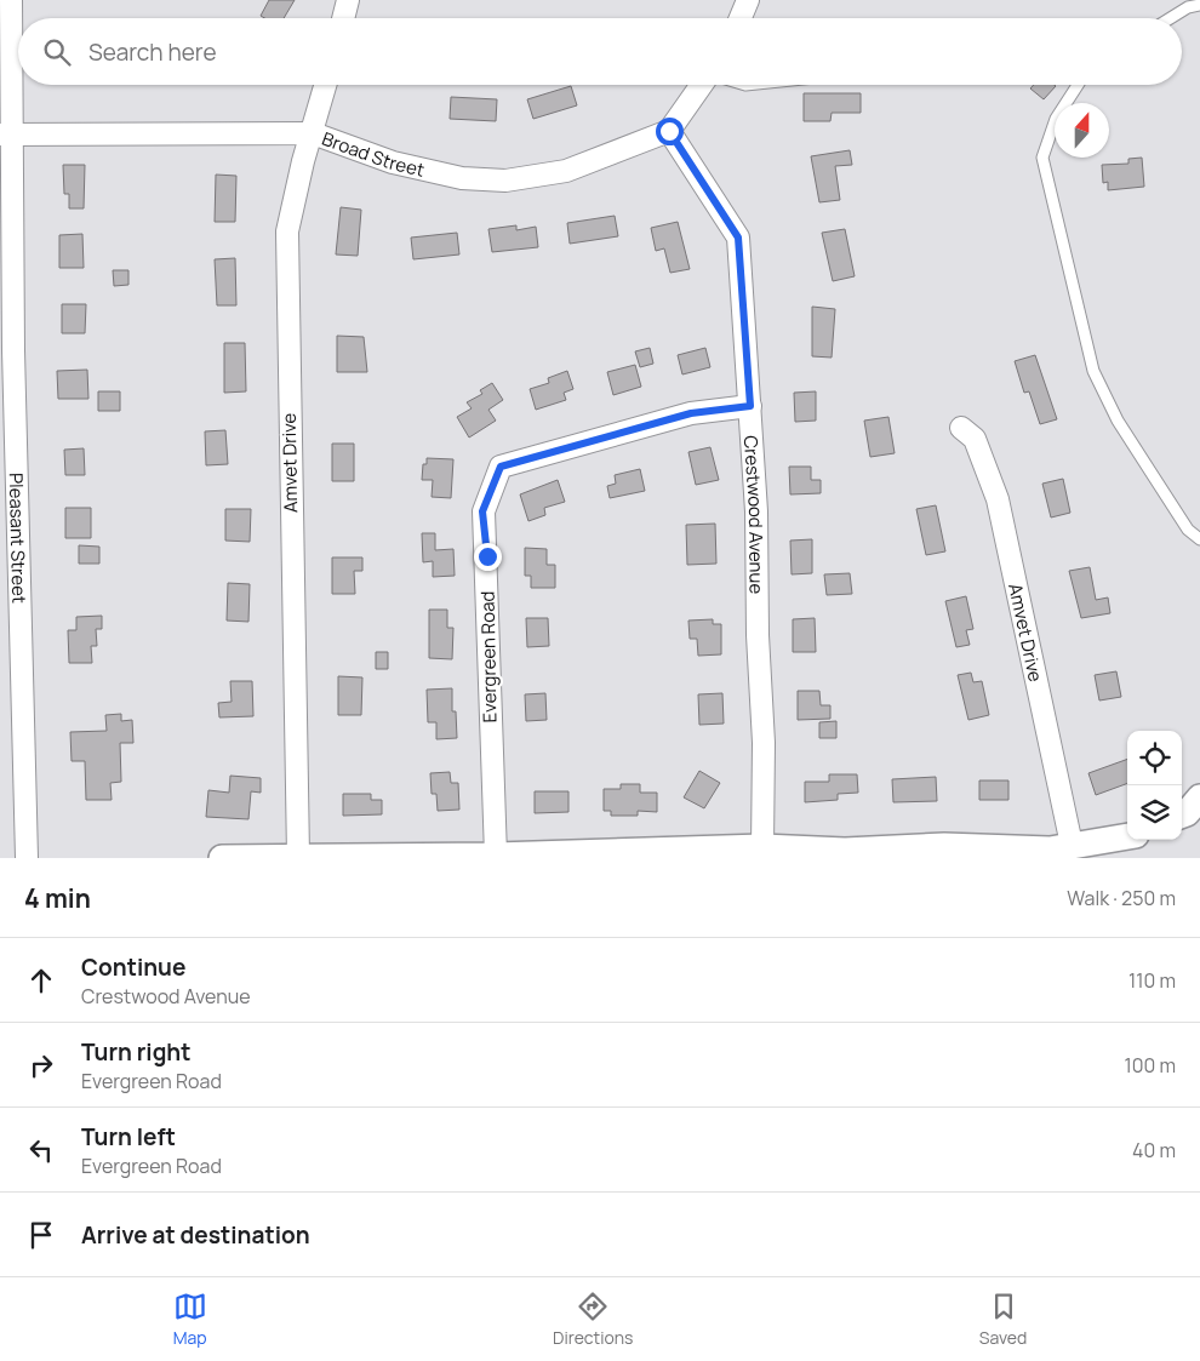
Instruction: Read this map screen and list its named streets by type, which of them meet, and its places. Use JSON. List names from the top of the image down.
{
  "streets": {
    "street": [
      "Broad Street",
      "Amvet Drive",
      "Crestwood Avenue",
      "Pleasant Street",
      "Evergreen Road"
    ]
  },
  "crossings": [
    ["Broad Street", "Amvet Drive"],
    ["Broad Street", "Crestwood Avenue"],
    ["Broad Street", "Pleasant Street"],
    ["Crestwood Avenue", "Evergreen Road"]
  ],
  "north": "top",
  "page": {
    "search": "Search here",
    "heading": ["4 min", "Walk · 250 m"],
    "list": [
      ["Continue", "Crestwood Avenue", "110 m"],
      ["Turn right", "Evergreen Road", "100 m"],
      ["Turn left", "Evergreen Road", "40 m"],
      "Arrive at destination"
    ],
    "nav": ["Map", "Directions", "Saved"]
  }
}
